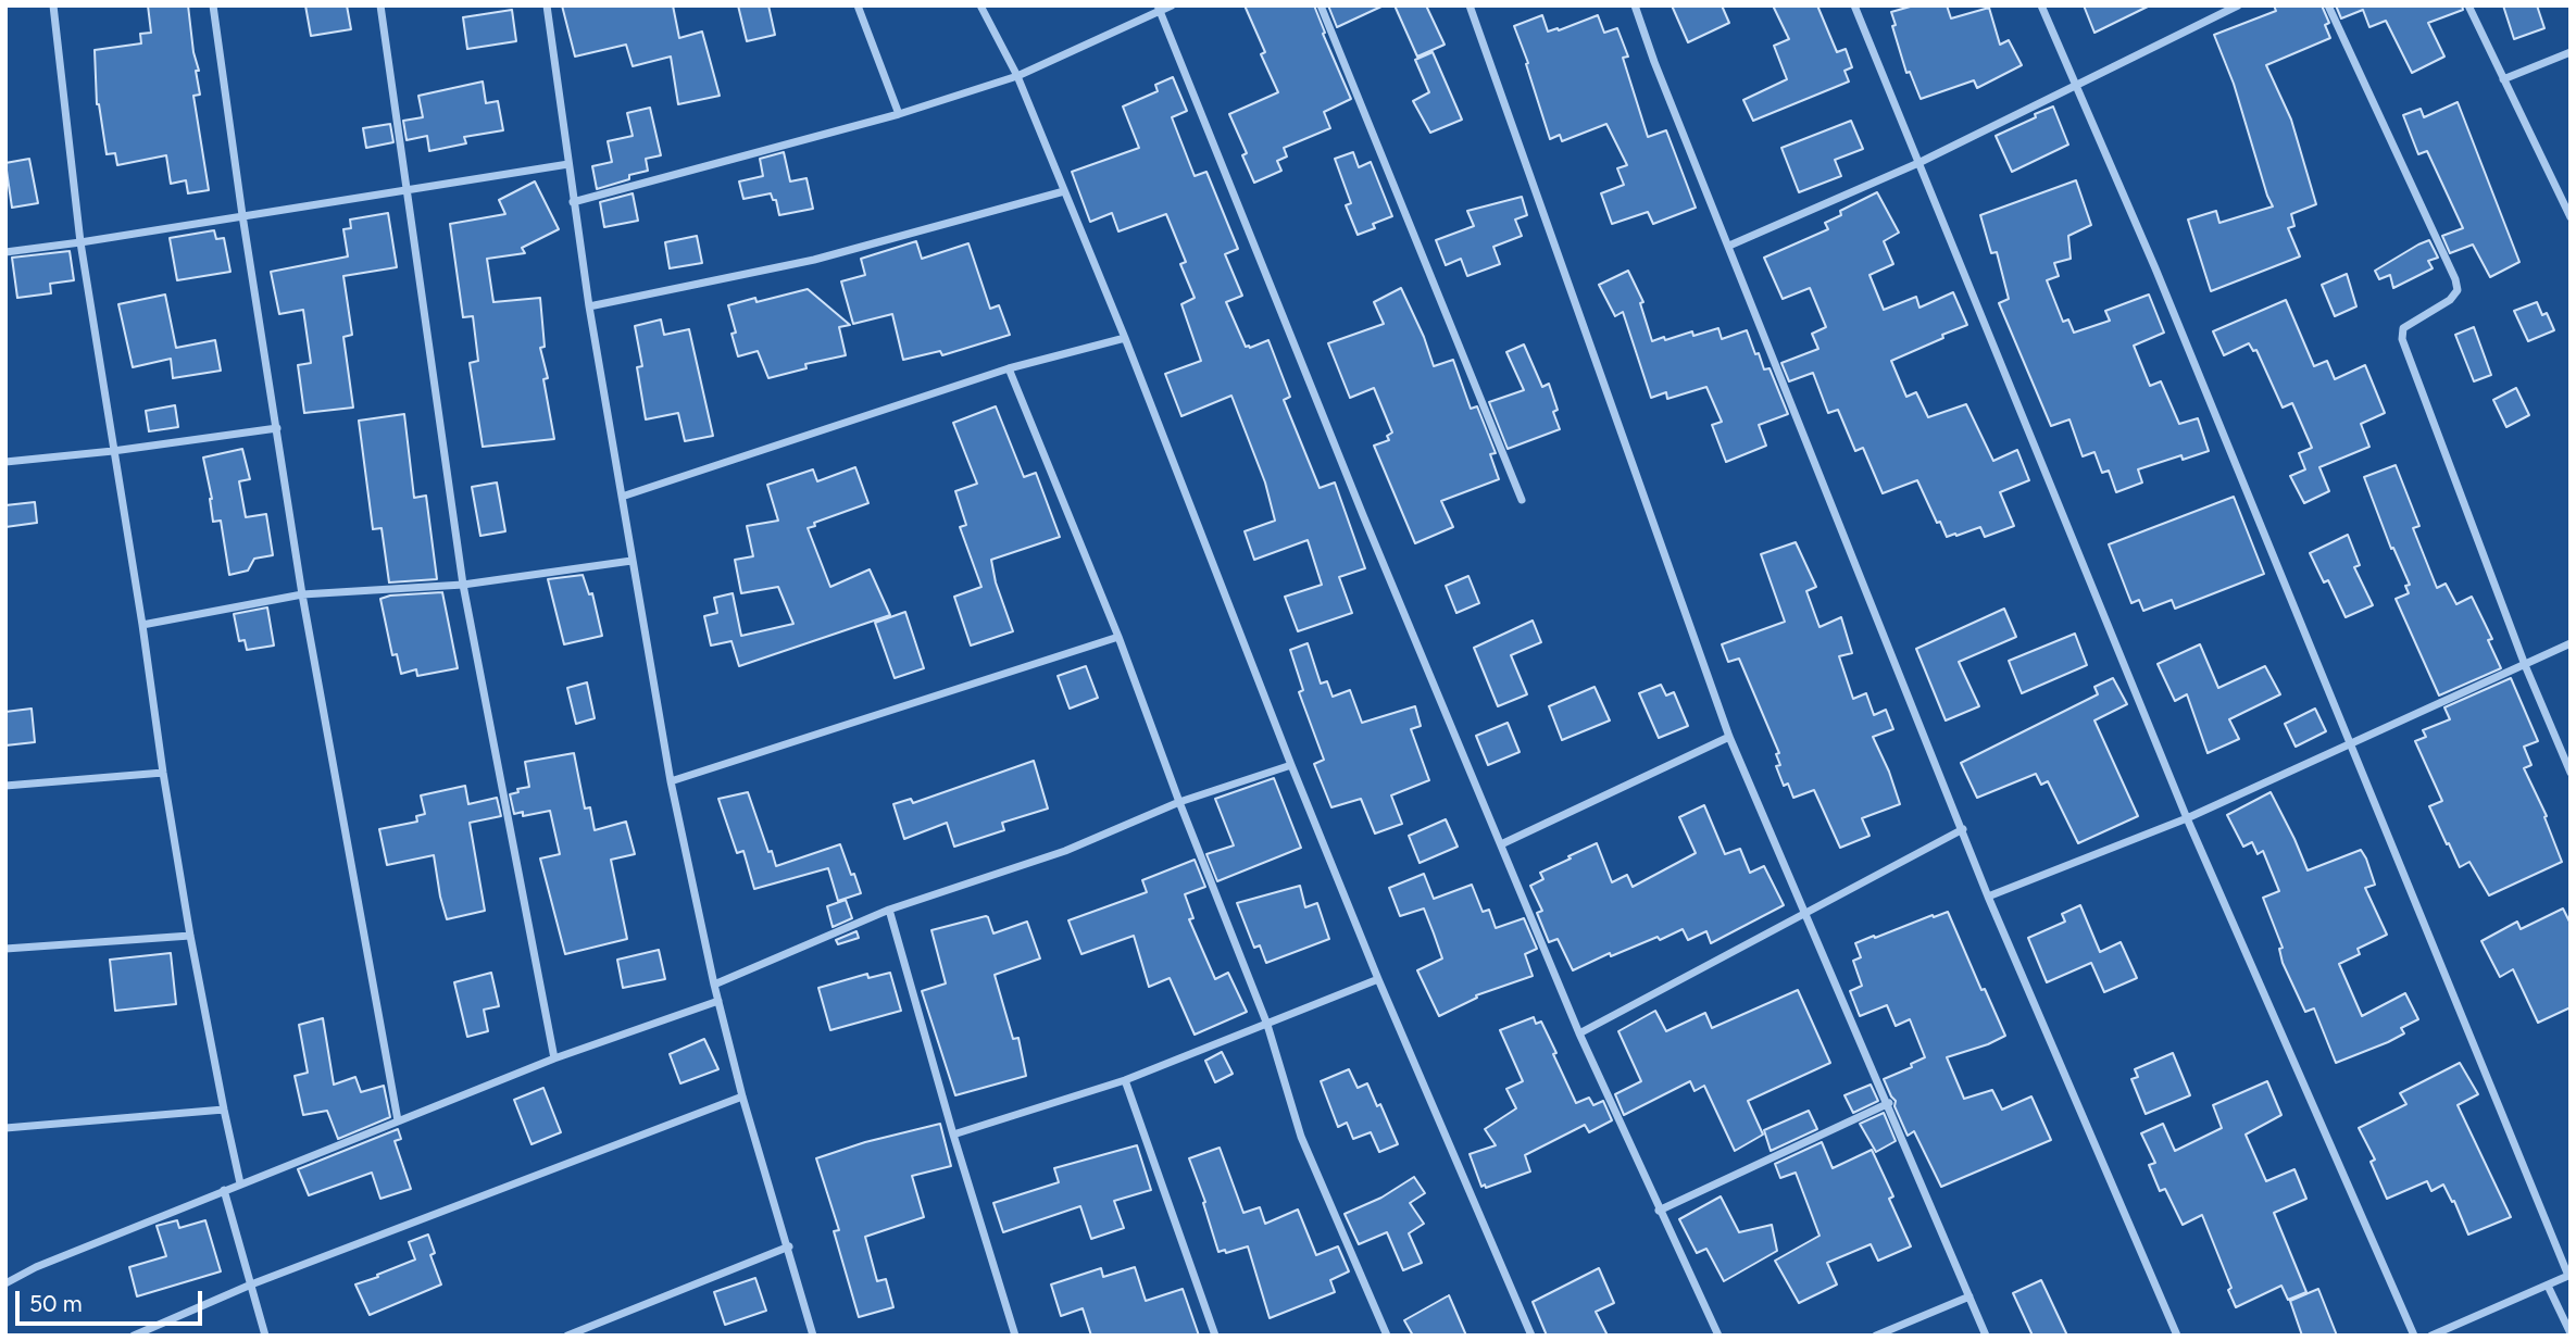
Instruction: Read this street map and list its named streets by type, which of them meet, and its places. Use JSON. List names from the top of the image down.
{
  "scale_bar": "50 m"
}
